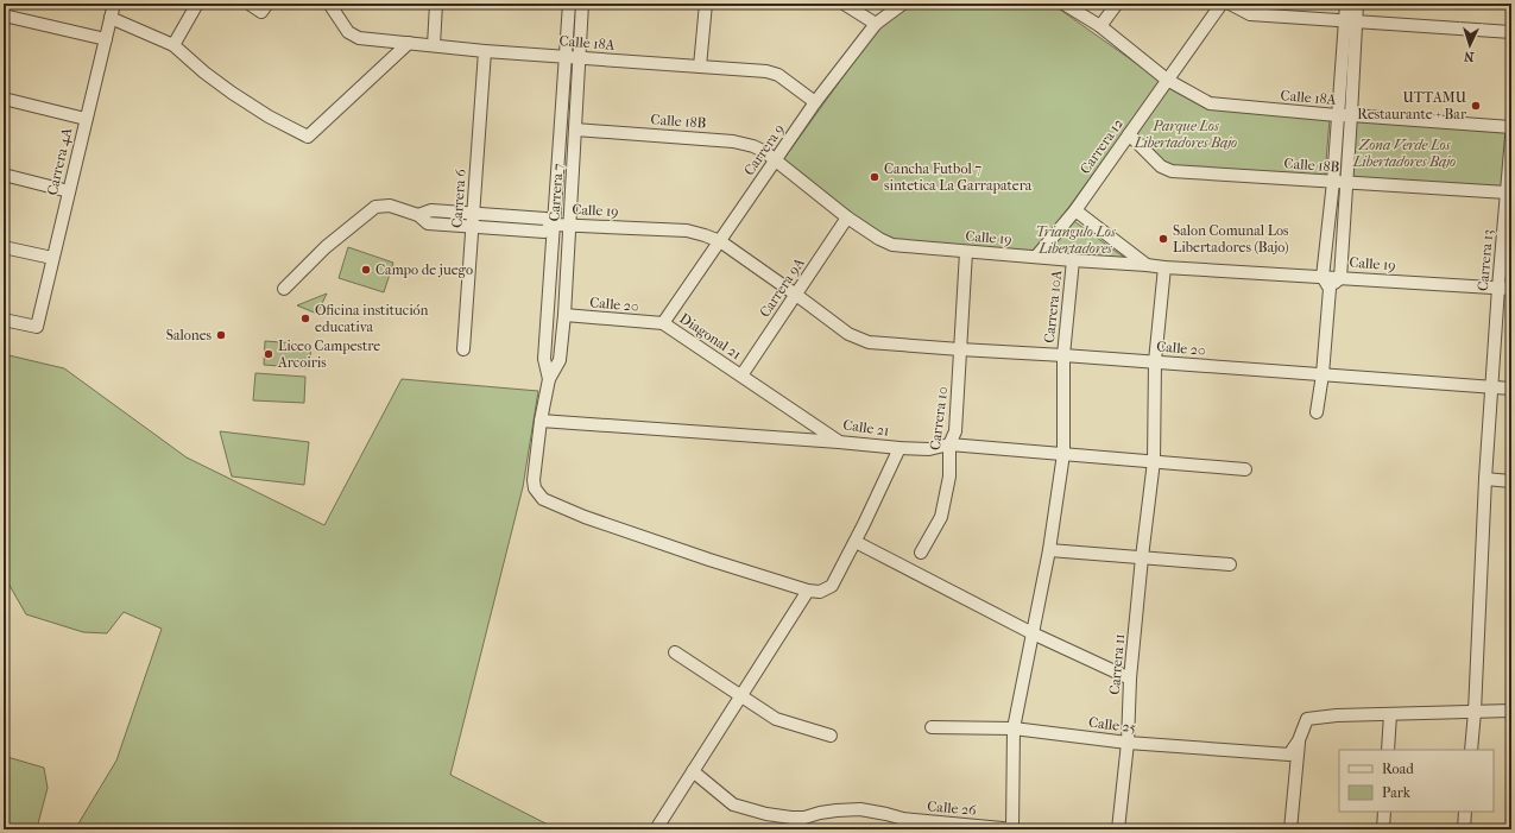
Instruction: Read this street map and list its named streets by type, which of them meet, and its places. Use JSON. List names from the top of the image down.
{
  "streets": {
    "street": [
      "Calle 18A",
      "Calle 18B",
      "Carrera 12",
      "Carrera 9",
      "Carrera 4A",
      "Carrera 7",
      "Carrera 6",
      "Calle 19",
      "Carrera 13",
      "Carrera 9A",
      "Calle 20",
      "Carrera 10A",
      "Diagonal 21",
      "Carrera 10",
      "Calle 21",
      "Carrera 11",
      "Calle 25",
      "Calle 26"
    ]
  },
  "crossings": [
    ["Calle 18A", "Carrera 12"],
    ["Calle 18A", "Carrera 9"],
    ["Calle 18A", "Carrera 7"],
    ["Calle 18A", "Carrera 6"],
    ["Calle 18B", "Carrera 12"],
    ["Calle 18B", "Carrera 9"],
    ["Calle 18B", "Carrera 7"],
    ["Calle 18B", "Calle 19"],
    ["Calle 18B", "Carrera 13"],
    ["Carrera 12", "Calle 19"],
    ["Carrera 9", "Calle 19"],
    ["Carrera 9", "Calle 20"],
    ["Carrera 9", "Diagonal 21"],
    ["Carrera 7", "Calle 19"],
    ["Carrera 7", "Calle 20"],
    ["Carrera 6", "Calle 19"],
    ["Calle 19", "Carrera 13"],
    ["Calle 19", "Carrera 9A"],
    ["Calle 19", "Calle 20"],
    ["Calle 19", "Carrera 10A"],
    ["Calle 19", "Carrera 10"],
    ["Carrera 13", "Calle 20"],
    ["Carrera 9A", "Calle 20"],
    ["Carrera 9A", "Diagonal 21"],
    ["Carrera 9A", "Calle 21"],
    ["Calle 20", "Carrera 10A"],
    ["Calle 20", "Diagonal 21"],
    ["Calle 20", "Carrera 10"],
    ["Calle 20", "Carrera 11"],
    ["Carrera 10A", "Calle 21"],
    ["Diagonal 21", "Calle 21"],
    ["Carrera 10", "Calle 21"],
    ["Calle 21", "Carrera 11"],
    ["Carrera 11", "Calle 25"]
  ],
  "parks": ["Parque Los Libertadores Bajo", "Zona Verde Los Libertadores Bajo", "Triangulo Los Libertadores"],
  "places": [
    "UTTAMU Restaurante + Bar",
    "Cancha Futbol 7 sintetica La Garrapatera",
    "Salon Comunal Los Libertadores (Bajo)",
    "Campo de juego",
    "Oficina institución educativa",
    "Salones",
    "Liceo Campestre Arcoiris"
  ],
  "legend": ["Road", "Park"],
  "north": "bottom"
}
